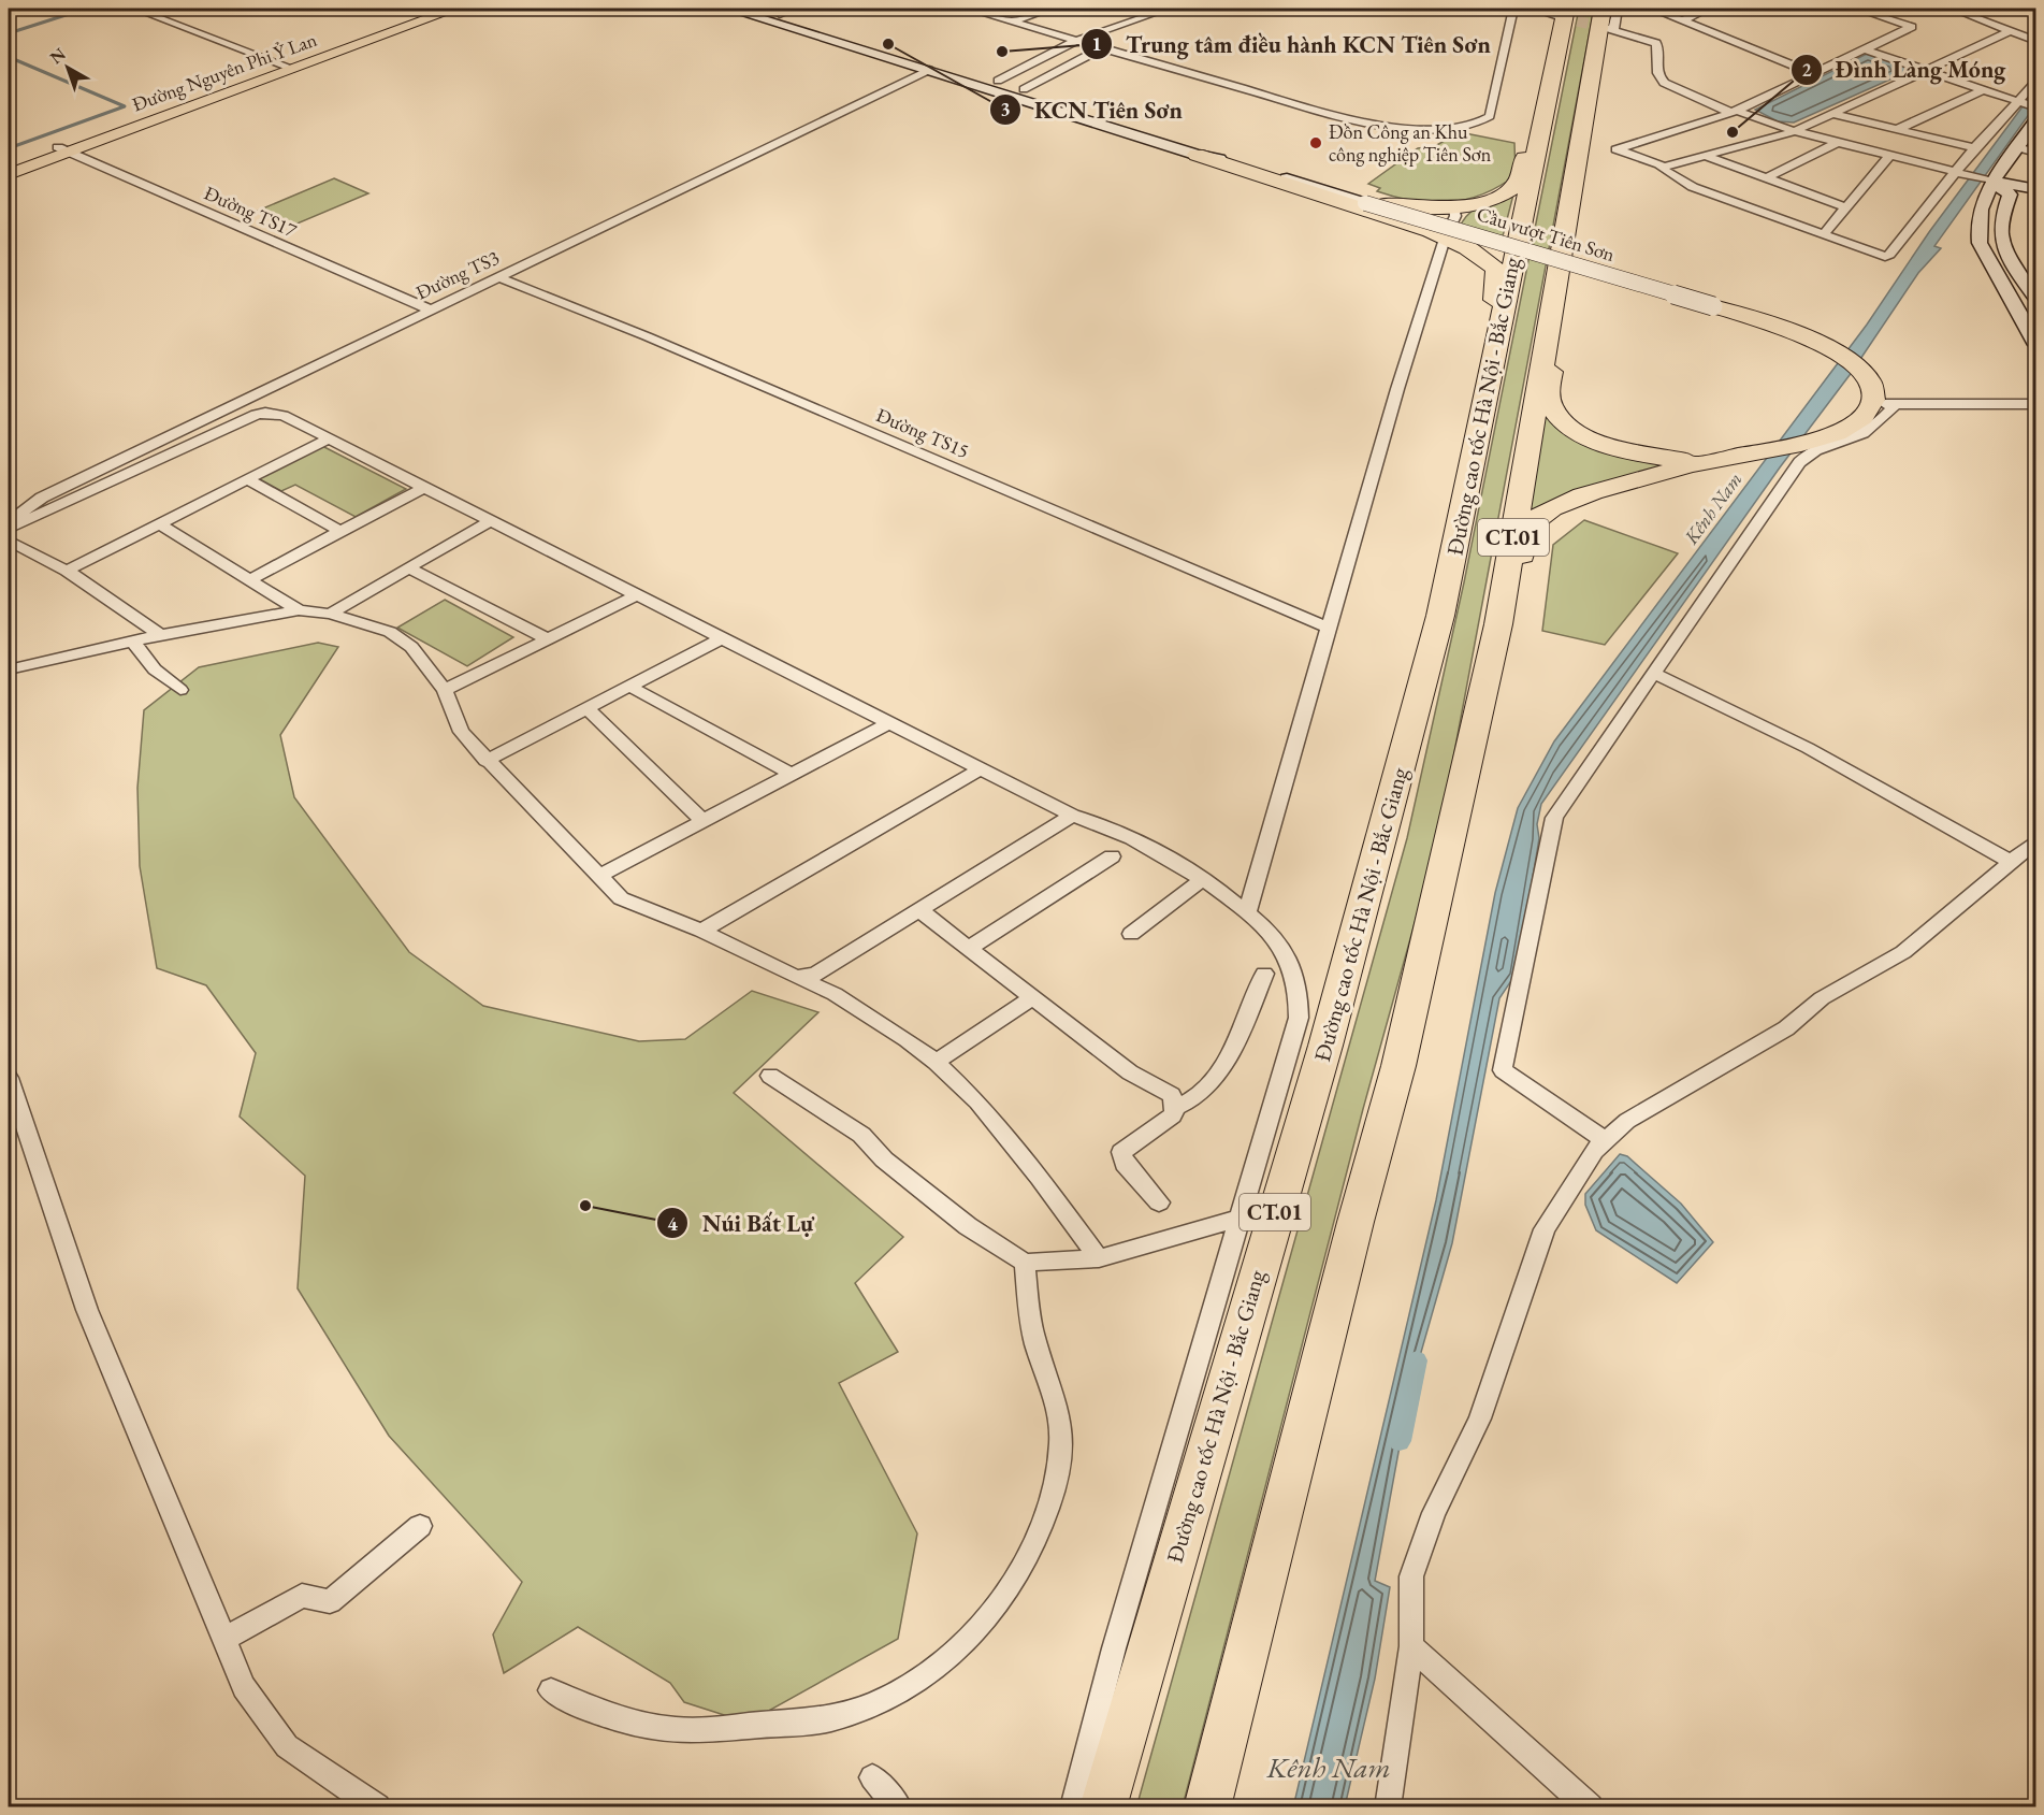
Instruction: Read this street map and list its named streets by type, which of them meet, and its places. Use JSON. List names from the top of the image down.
{
  "streets": {
    "highway": ["Đường cao tốc Hà Nội - Bắc Giang", "CT.01"],
    "main road": ["Đường Nguyên Phi Ỷ Lan", "Cầu vượt Tiên Sơn"],
    "street": ["Đường TS17", "Đường TS3", "Đường TS15"]
  },
  "crossings": [
    ["Đường Nguyên Phi Ỷ Lan", "Đường TS17"],
    ["Đường TS17", "Đường TS3"],
    ["Đường TS3", "Đường TS15"]
  ],
  "water": ["Kênh Nam"],
  "places": [
    "KCN Tiên Sơn",
    "Trung tâm điều hành KCN Tiên Sơn",
    "Đình Làng Móng",
    "Đồn Công an Khu công nghiệp Tiên Sơn",
    "Núi Bất Lự"
  ],
  "north": "top left"
}
